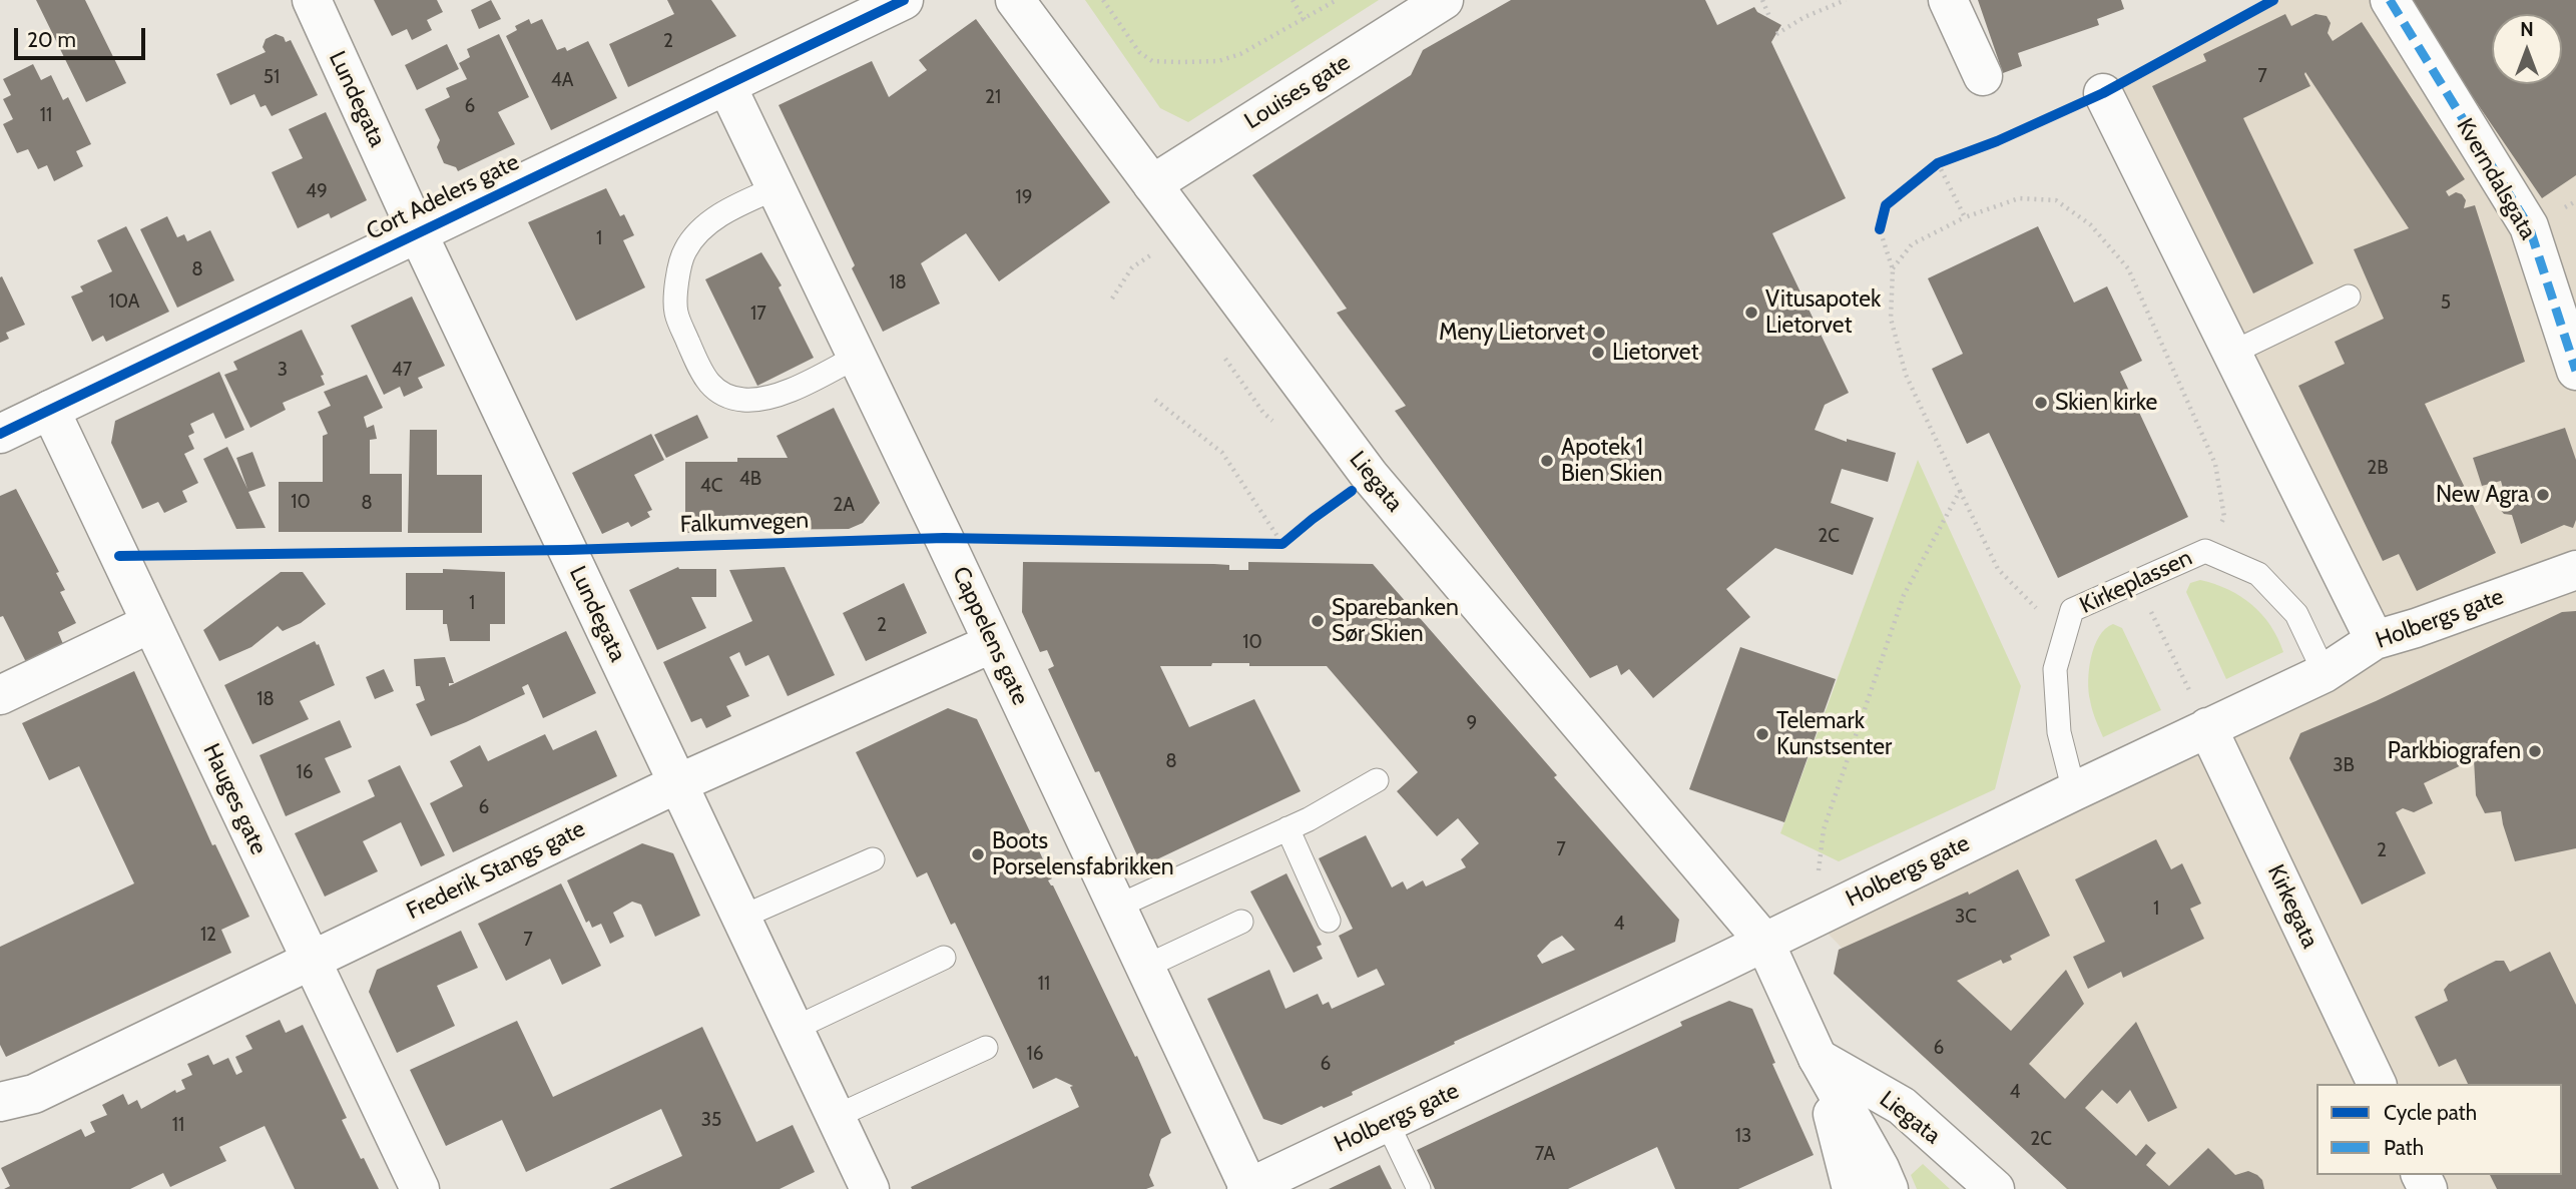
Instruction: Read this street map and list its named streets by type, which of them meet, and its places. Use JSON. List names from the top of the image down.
{
  "streets": {
    "street": [
      "Louises gate",
      "Lundegata",
      "Kverndalsgata",
      "Cort Adelers gate",
      "Liegata",
      "Holbergs gate",
      "Cappelens gate",
      "Hauges gate",
      "Frederik Stangs gate",
      "Kirkegata"
    ],
    "lane": ["Kirkeplassen"],
    "cycle path": ["Falkumvegen"]
  },
  "crossings": [
    ["Louises gate", "Liegata"],
    ["Lundegata", "Cort Adelers gate"],
    ["Lundegata", "Frederik Stangs gate"],
    ["Cort Adelers gate", "Cappelens gate"],
    ["Cort Adelers gate", "Hauges gate"],
    ["Liegata", "Holbergs gate"],
    ["Kirkeplassen", "Holbergs gate"],
    ["Holbergs gate", "Cappelens gate"],
    ["Holbergs gate", "Kirkegata"],
    ["Cappelens gate", "Frederik Stangs gate"],
    ["Hauges gate", "Frederik Stangs gate"]
  ],
  "places": [
    "Vitusapotek Lietorvet",
    "Meny Lietorvet",
    "Lietorvet",
    "Skien kirke",
    "Apotek 1 Bien Skien",
    "New Agra",
    "Sparebanken Sør Skien",
    "Telemark Kunstsenter",
    "Parkbiografen",
    "Boots Porselensfabrikken"
  ],
  "house_numbers": [
    "2",
    "7",
    "51",
    "4A",
    "21",
    "6",
    "11",
    "49",
    "19",
    "1",
    "8",
    "18",
    "10A",
    "5",
    "17",
    "3",
    "47",
    "2B",
    "4B",
    "4C",
    "10",
    "8",
    "2A",
    "2C",
    "1",
    "2",
    "10",
    "18",
    "9",
    "8",
    "3B",
    "16",
    "6",
    "7",
    "2",
    "1",
    "3C",
    "4",
    "12",
    "7",
    "11",
    "6",
    "16",
    "6",
    "4",
    "35",
    "11",
    "13",
    "2C",
    "7A"
  ],
  "legend": ["Cycle path", "Path"],
  "scale_bar": "20 m",
  "north": "top"
}
